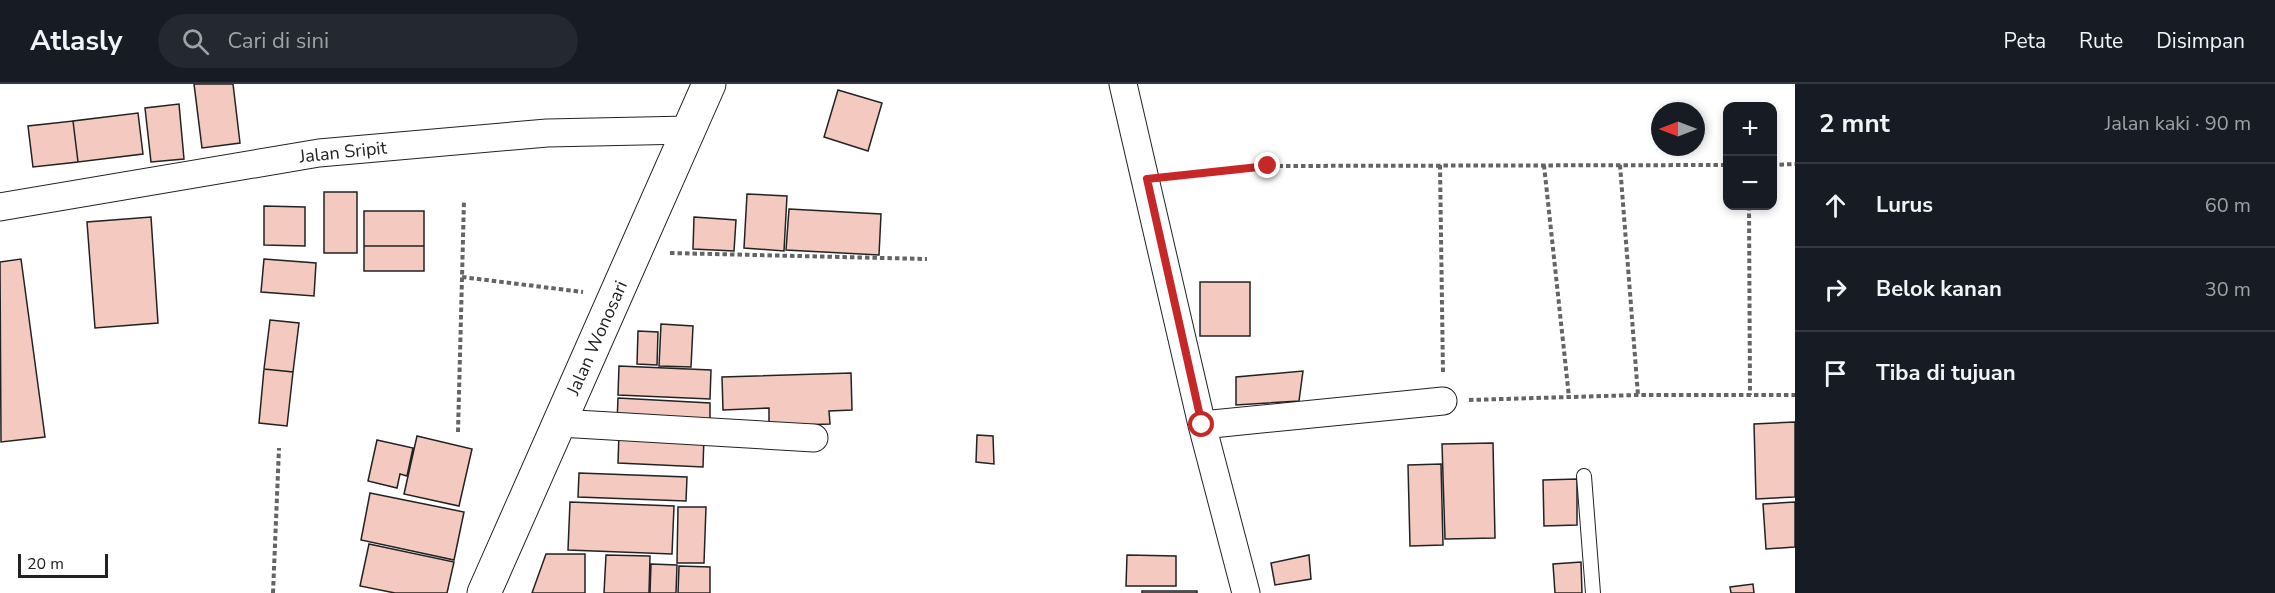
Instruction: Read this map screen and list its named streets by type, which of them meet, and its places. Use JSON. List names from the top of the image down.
{
  "streets": {
    "highway": ["Jalan Wonosari"],
    "street": ["Jalan Sripit"]
  },
  "crossings": [
    ["Jalan Sripit", "Jalan Wonosari"]
  ],
  "scale_bar": "20 m",
  "north": "left",
  "page": {
    "header": "Atlasly",
    "search": "Cari di sini",
    "nav": ["Peta", "Rute", "Disimpan"],
    "heading": ["2 mnt", "Jalan kaki · 90 m"],
    "map_buttons": ["+", "−"],
    "list": [
      ["Lurus", "60 m"],
      ["Belok kanan", "30 m"],
      "Tiba di tujuan"
    ],
    "scale": "20 m"
  }
}
